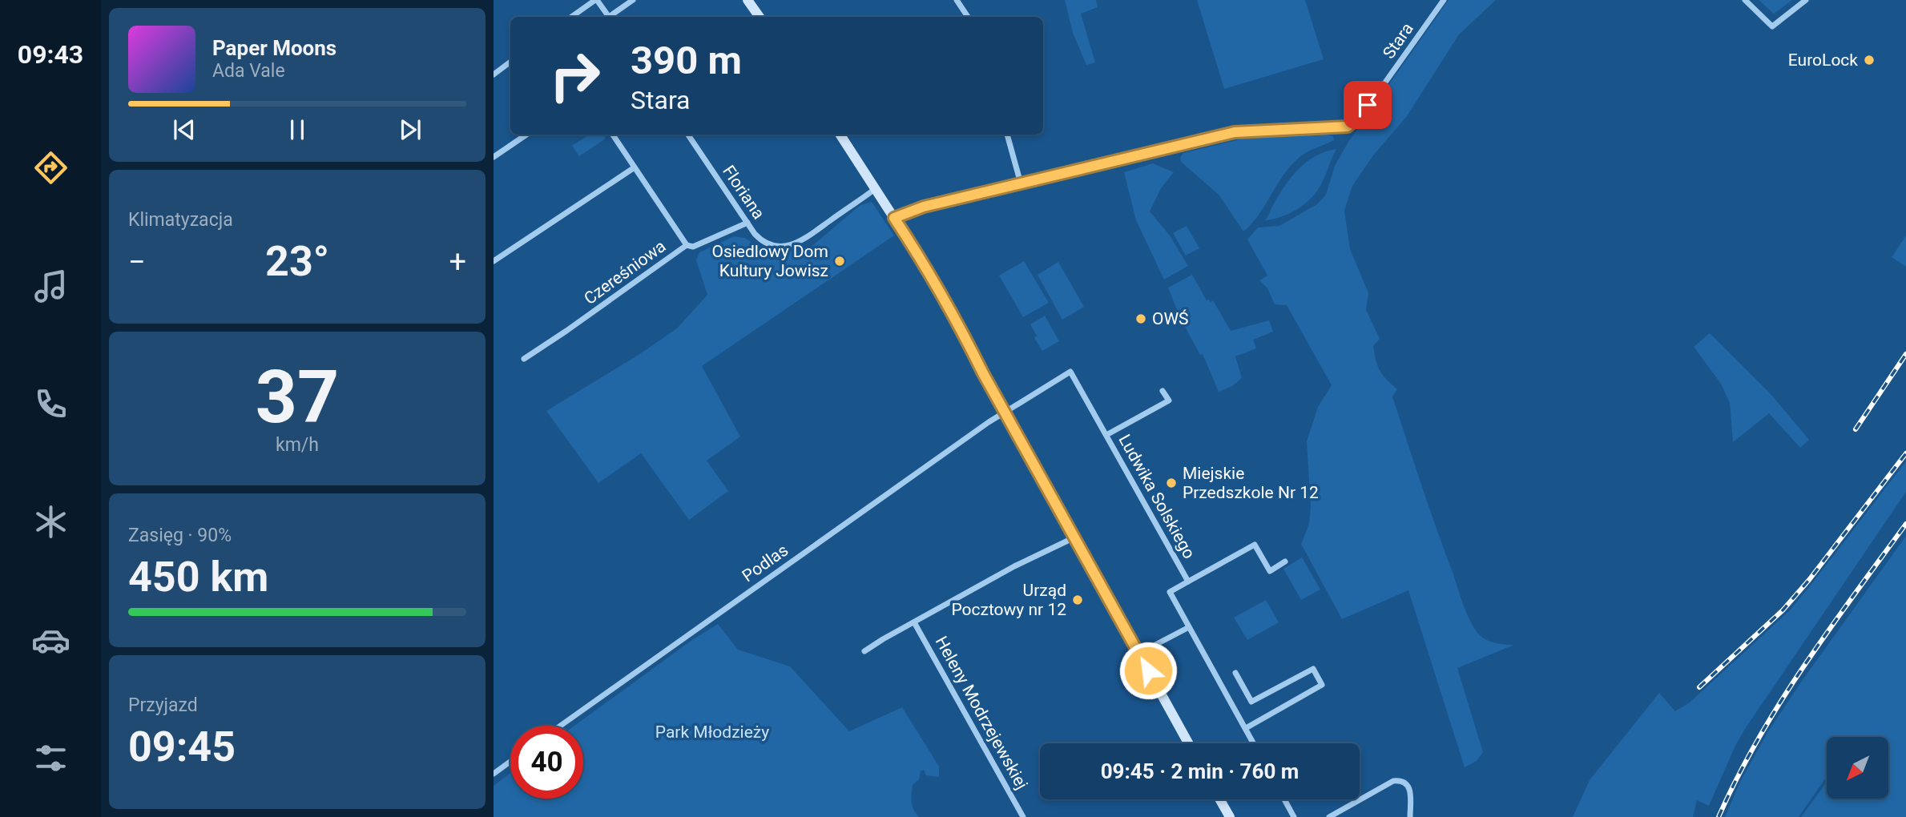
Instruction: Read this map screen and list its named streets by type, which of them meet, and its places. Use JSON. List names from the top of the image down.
{
  "streets": {
    "street": [
      "Stara",
      "Floriana",
      "Czereśniowa",
      "Ludwika Solskiego",
      "Podlas",
      "Heleny Modrzejewskiej"
    ]
  },
  "crossings": [
    ["Floriana", "Czereśniowa"],
    ["Ludwika Solskiego", "Podlas"]
  ],
  "parks": ["Park Młodzieży"],
  "places": [
    "EuroLock",
    "Osiedlowy Dom Kultury Jowisz",
    "OWŚ",
    "Miejskie Przedszkole Nr 12",
    "Urząd Pocztowy nr 12"
  ],
  "north": "bottom left",
  "page": {
    "tabs": "09:43",
    "turn": ["390 m", "Stara"],
    "song": ["Paper Moons", "Ada Vale"],
    "tile": [
      "Klimatyzacja",
      ["37", "km/h"],
      ["Zasięg · 90%", "450 km"],
      ["Przyjazd", "09:45"]
    ],
    "heat": ["−", "23°", "+"],
    "limit": "40",
    "trip": "09:45 · 2 min · 760 m"
  }
}
